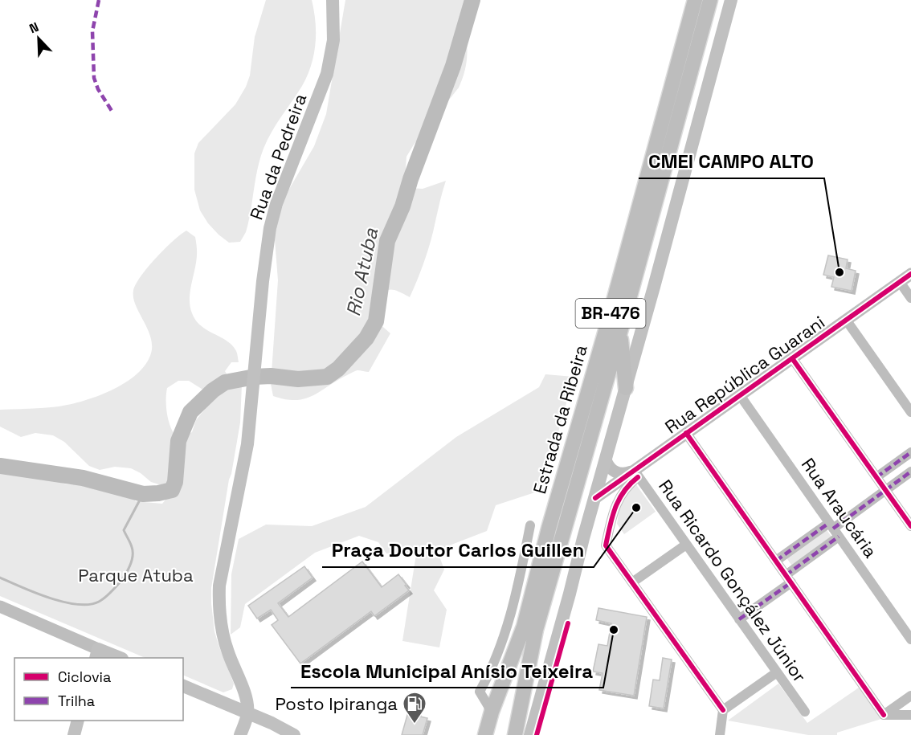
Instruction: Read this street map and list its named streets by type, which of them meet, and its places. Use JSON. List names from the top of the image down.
{
  "streets": {
    "main road": ["Rua da Pedreira", "BR-476", "Estrada da Ribeira"],
    "street": ["Rua República Guarani", "Rua Araucária", "Rua Ricardo Gonçález Júnior"]
  },
  "crossings": [
    ["Rua República Guarani", "Rua Araucária"],
    ["Rua República Guarani", "Rua Ricardo Gonçález Júnior"]
  ],
  "water": ["Rio Atuba"],
  "parks": ["Parque Atuba"],
  "places": {
    "other": ["CMEI CAMPO ALTO", "Praça Doutor Carlos Guillen", "Escola Municipal Anísio Teixeira"],
    "fuel station": ["Posto Ipiranga"]
  },
  "legend": ["Ciclovia", "Trilha"],
  "north": "top left"
}
